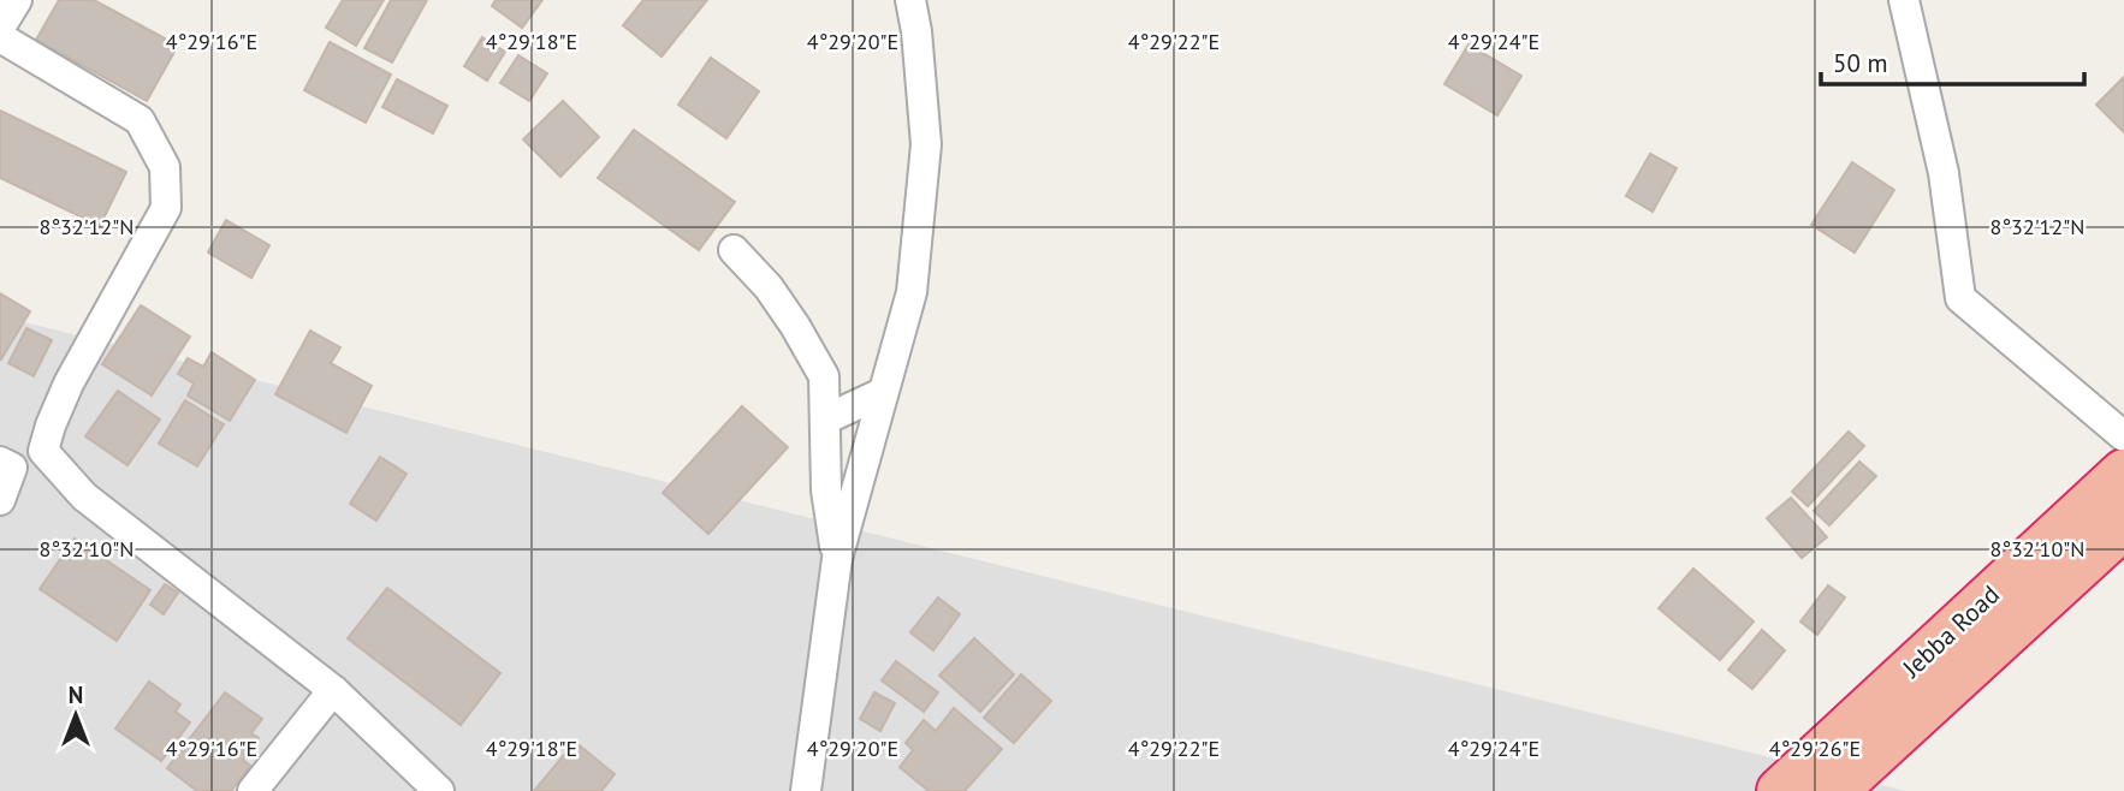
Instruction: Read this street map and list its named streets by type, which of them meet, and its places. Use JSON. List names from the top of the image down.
{
  "streets": {
    "highway": ["Jebba Road"]
  },
  "scale_bar": "50 m",
  "north": "top",
  "coordinates": [
    "4°29'16\"E",
    "4°29'18\"E",
    "4°29'20\"E",
    "4°29'22\"E",
    "4°29'24\"E",
    "8°32'12\"N",
    "8°32'10\"N",
    "4°29'26\"E"
  ]
}
